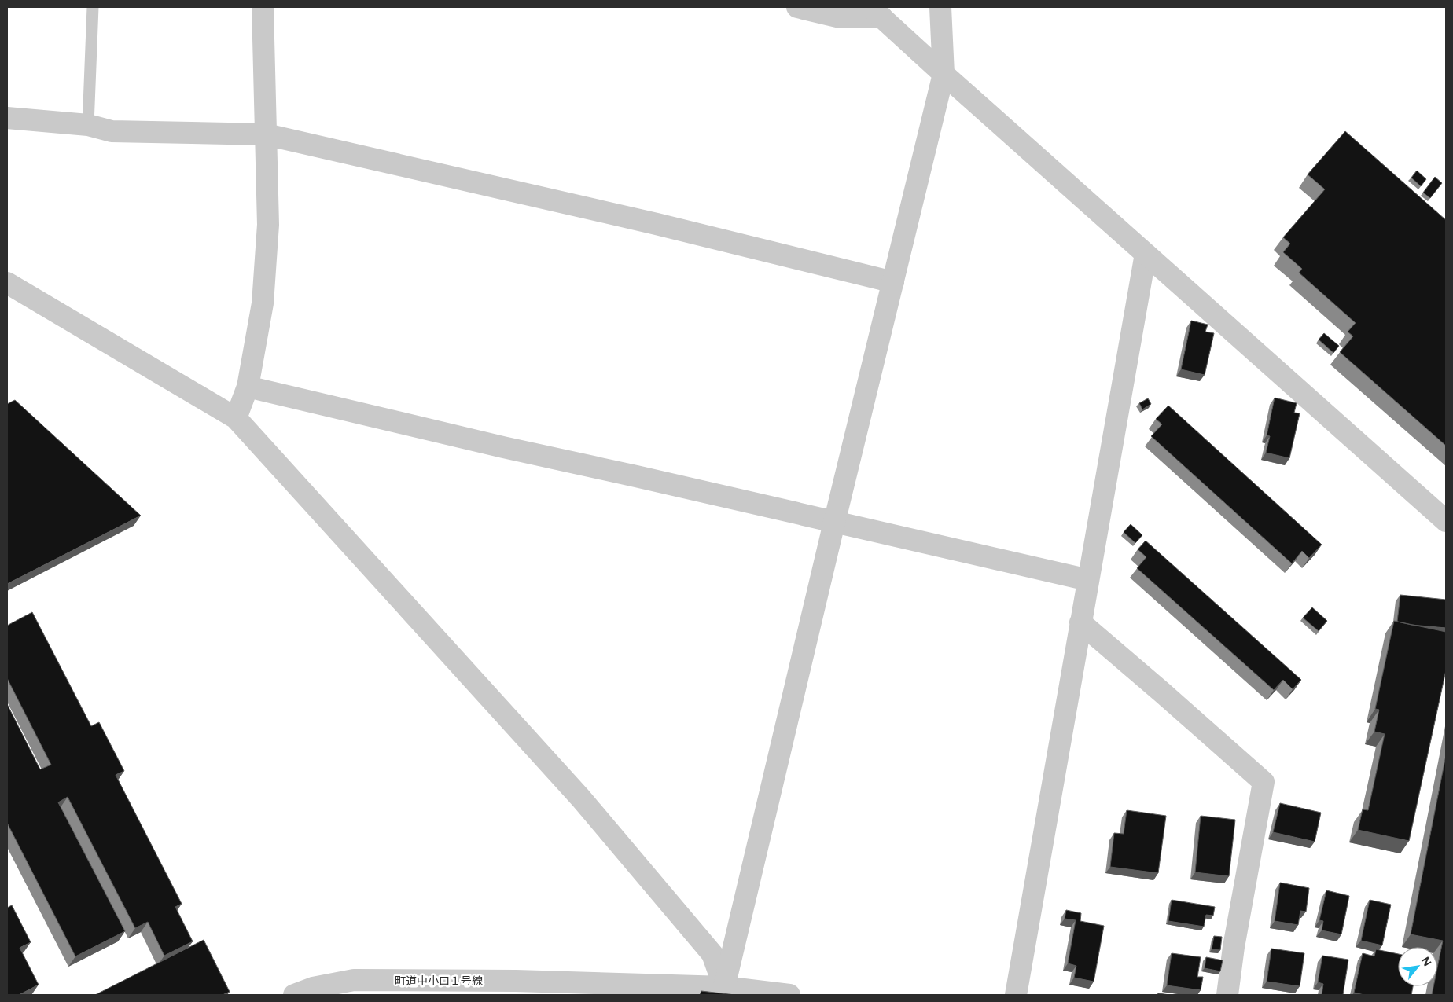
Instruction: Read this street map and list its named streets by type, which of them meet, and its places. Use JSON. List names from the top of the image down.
{
  "streets": {
    "street": ["町道中小口１号線"]
  },
  "north": "top right"
}
